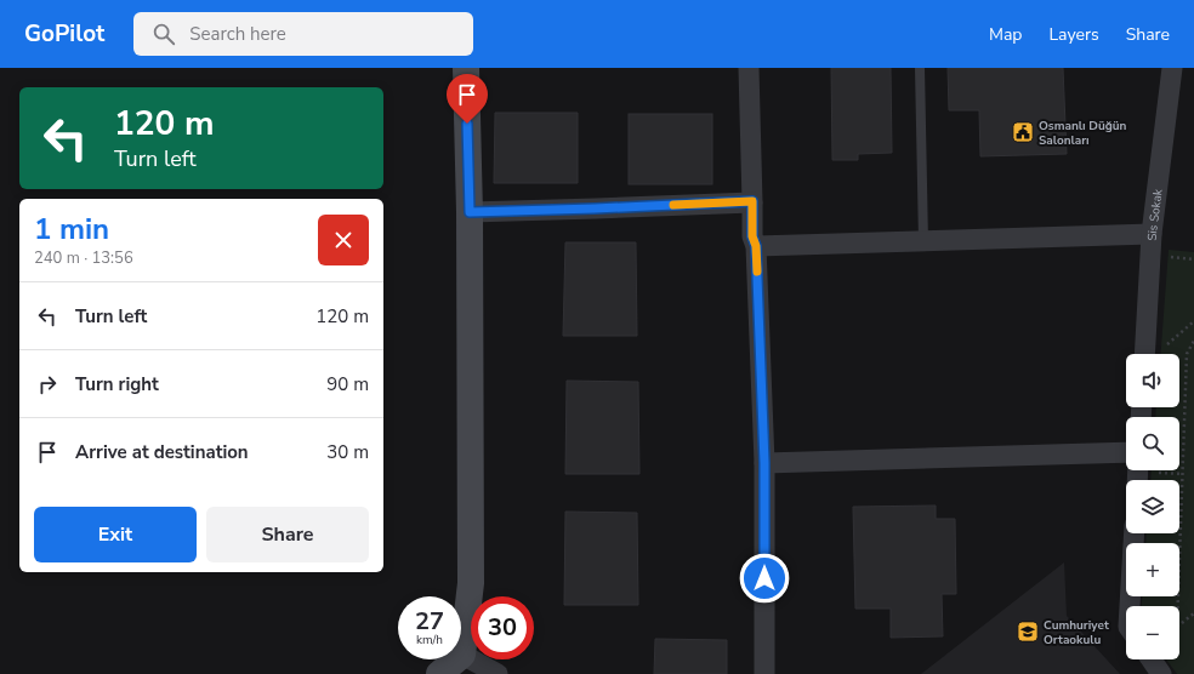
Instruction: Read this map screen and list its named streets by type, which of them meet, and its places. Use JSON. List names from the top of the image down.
{
  "streets": {
    "street": ["Sis Sokak"]
  },
  "places": {
    "public building": ["Osmanlı Düğün Salonları"],
    "school or university": ["Cumhuriyet Ortaokulu"]
  },
  "page": {
    "header": "GoPilot",
    "search": "Search here",
    "nav": ["Map", "Layers", "Share"],
    "turn": ["120 m", "Turn left"],
    "heading": ["1 min", "240 m · 13:56"],
    "list": [
      {
        "name": "Turn left",
        "value": "120 m"
      },
      {
        "name": "Turn right",
        "value": "90 m"
      },
      {
        "name": "Arrive at destination",
        "value": "30 m"
      }
    ],
    "map_buttons": ["+", "−"],
    "buttons": ["Exit", "Share"],
    "speed": "27 km/h",
    "limit": "30"
  }
}
